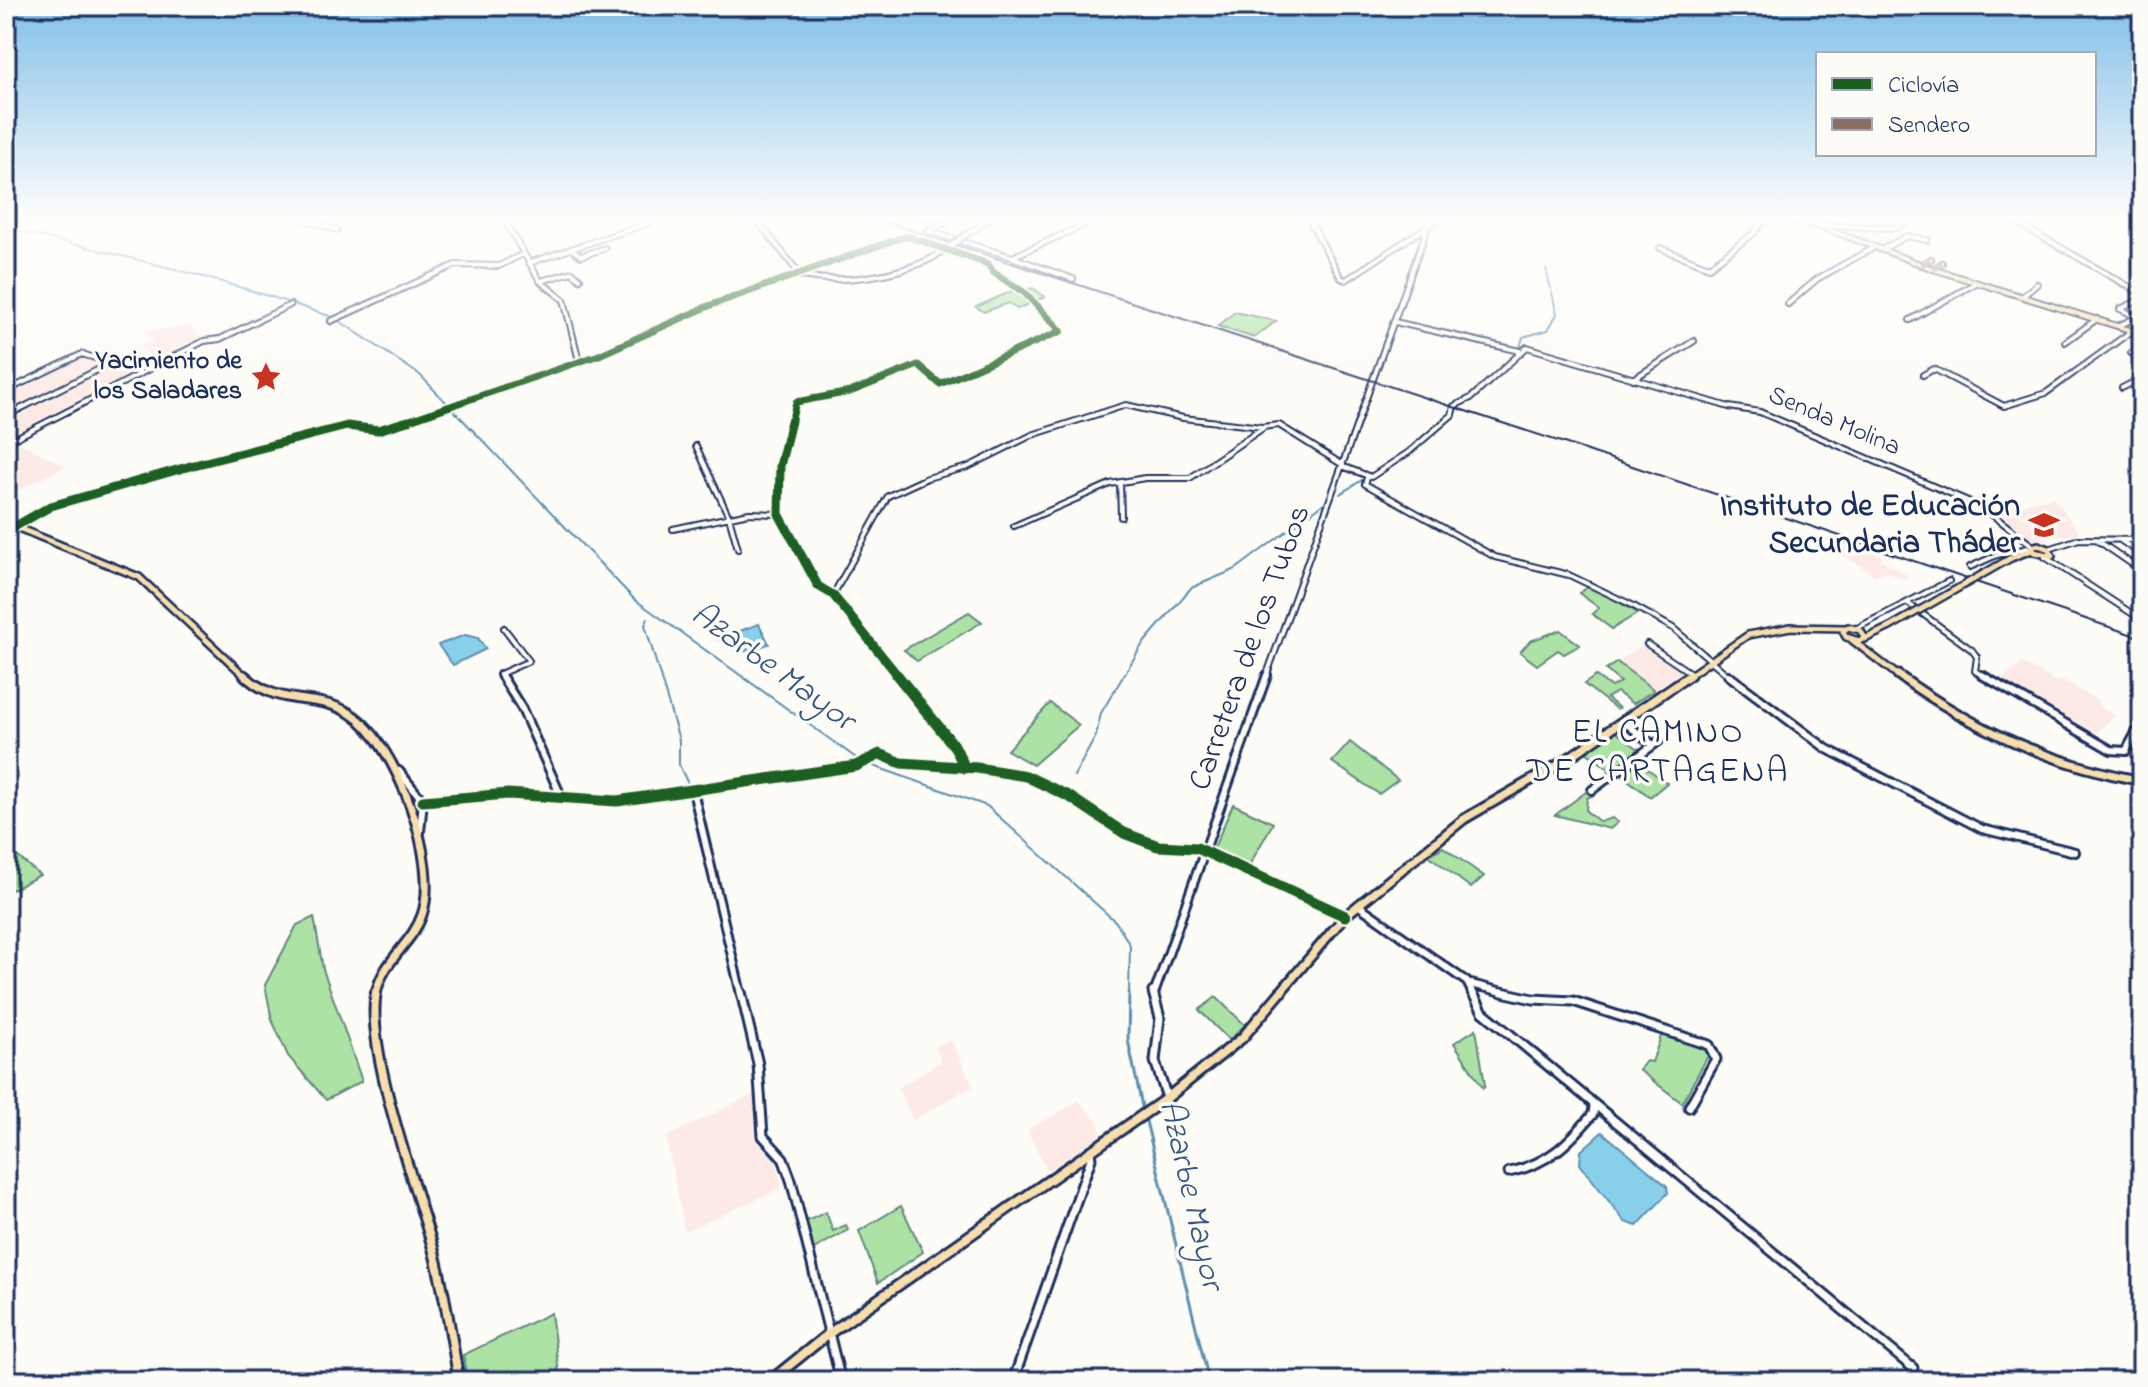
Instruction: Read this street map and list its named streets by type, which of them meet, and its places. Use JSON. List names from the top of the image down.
{
  "streets": {
    "street": ["Senda Molina", "Carretera de los Tubos"]
  },
  "crossings": [
    ["Senda Molina", "Carretera de los Tubos"]
  ],
  "districts": ["EL CAMINO DE CARTAGENA"],
  "water": ["Azarbe Mayor"],
  "places": {
    "place": ["Yacimiento de los Saladares"],
    "school or university": ["Instituto de Educación Secundaria Tháder"]
  },
  "legend": ["Ciclovía", "Sendero"]
}
